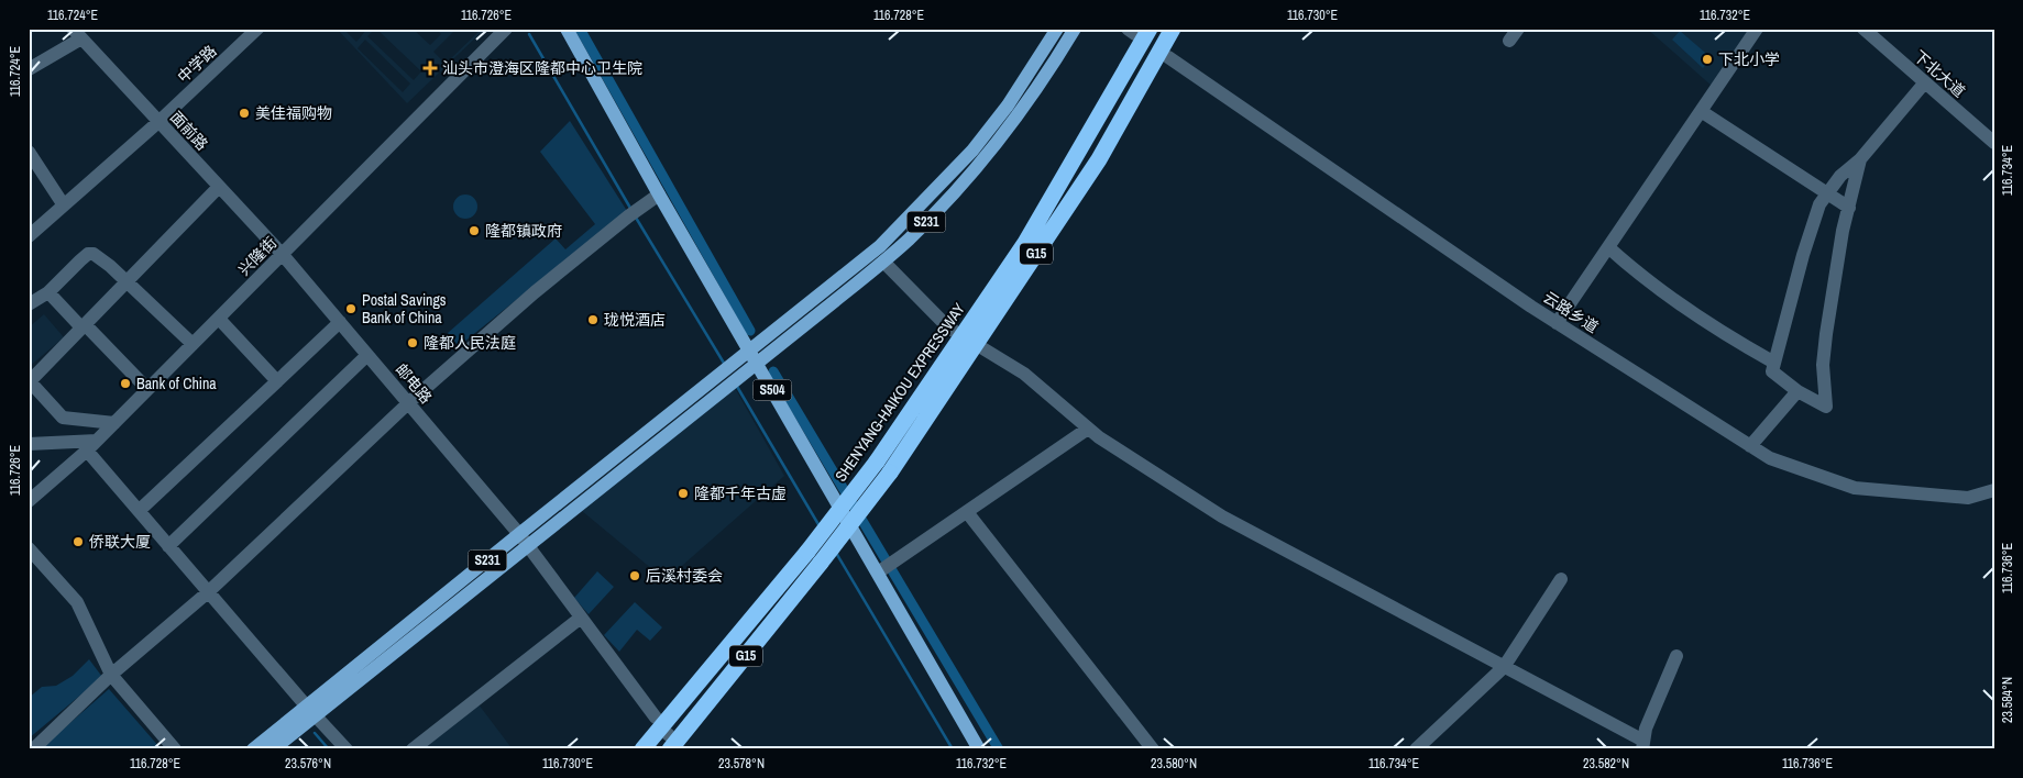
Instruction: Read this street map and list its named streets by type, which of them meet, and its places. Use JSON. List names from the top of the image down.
{
  "streets": {
    "highway": ["G15", "SHENYANG-HAIKOU EXPRESSWAY"],
    "main road": ["S231", "S504"],
    "street": [
      "中学路",
      "下北大道",
      "面前路",
      "兴隆街",
      "云路乡道",
      "邮电路"
    ]
  },
  "crossings": [
    ["中学路", "面前路"],
    ["面前路", "兴隆街"],
    ["面前路", "邮电路"],
    ["S231", "邮电路"],
    ["S231", "S504"],
    ["兴隆街", "邮电路"]
  ],
  "places": {
    "other": [
      "下北小学",
      "美佳福购物",
      "隆都镇政府",
      "Postal Savings Bank of China",
      "珑悦酒店",
      "隆都人民法庭",
      "Bank of China",
      "隆都千年古虚",
      "侨联大厦",
      "后溪村委会"
    ],
    "health": ["汕头市澄海区隆都中心卫生院"]
  },
  "coordinates": [
    "116.724°E",
    "116.726°E",
    "116.728°E",
    "116.730°E",
    "116.732°E",
    "116.734°E",
    "116.736°E",
    "23.584°N",
    "23.576°N",
    "23.578°N",
    "23.580°N",
    "23.582°N"
  ]
}
